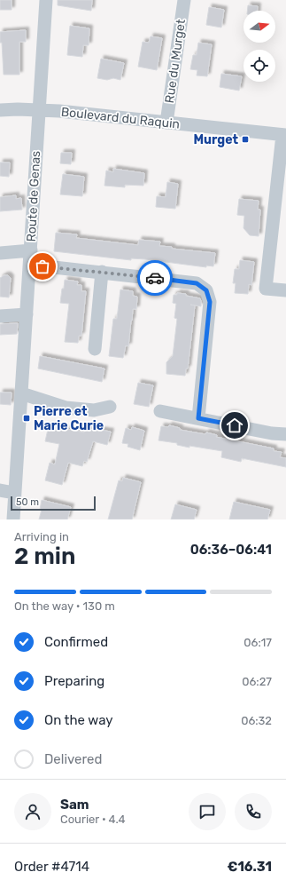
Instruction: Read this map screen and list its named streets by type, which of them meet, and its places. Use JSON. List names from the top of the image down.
{
  "streets": {
    "street": ["Rue du Murget", "Boulevard du Raquin", "Route de Genas"]
  },
  "crossings": [
    ["Rue du Murget", "Boulevard du Raquin"],
    ["Boulevard du Raquin", "Route de Genas"]
  ],
  "places": {
    "transit": ["Murget", "Pierre et Marie Curie"]
  },
  "scale_bar": "50 m",
  "north": "right",
  "page": {
    "scale": "50 m",
    "heading": ["2 min", "Arriving in", "06:36–06:41"],
    "panel": [
      "Sam",
      "Courier · 4.4",
      "Order #4714",
      "€16.31"
    ],
    "bar": "On the way · 130 m",
    "list": [
      ["Confirmed", "06:17"],
      ["Preparing", "06:27"],
      ["On the way", "06:32"],
      "Delivered"
    ]
  }
}
